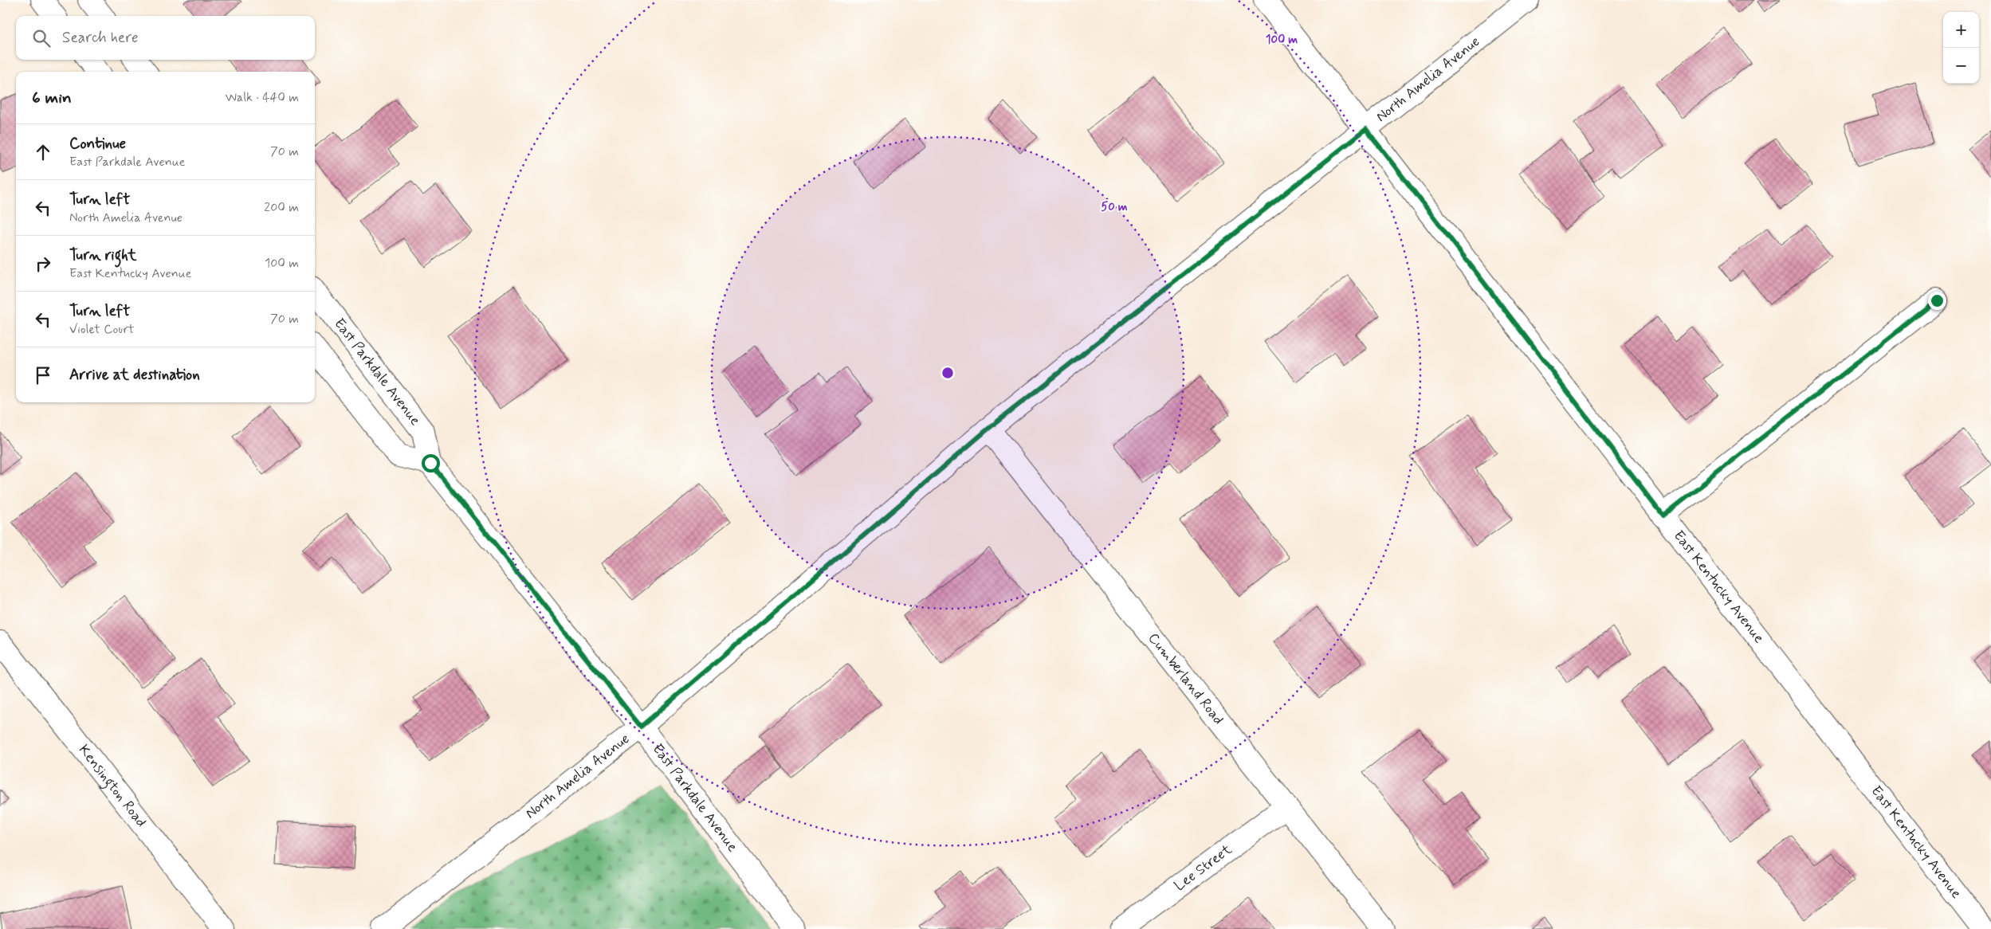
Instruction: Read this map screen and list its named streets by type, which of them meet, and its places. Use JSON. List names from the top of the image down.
{
  "streets": {
    "street": [
      "North Amelia Avenue",
      "East Parkdale Avenue",
      "East Kentucky Avenue",
      "Cumberland Road",
      "Kensington Road",
      "Lee Street"
    ]
  },
  "crossings": [
    ["North Amelia Avenue", "East Parkdale Avenue"],
    ["North Amelia Avenue", "East Kentucky Avenue"],
    ["North Amelia Avenue", "Cumberland Road"],
    ["Cumberland Road", "Lee Street"]
  ],
  "page": {
    "map_buttons": ["+", "−"],
    "search": "Search here",
    "heading": ["6 min", "Walk · 440 m"],
    "list": [
      ["Continue", "East Parkdale Avenue", "70 m"],
      ["Turn left", "North Amelia Avenue", "200 m"],
      ["Turn right", "East Kentucky Avenue", "100 m"],
      ["Turn left", "Violet Court", "70 m"],
      "Arrive at destination"
    ]
  },
  "rings": ["100 m", "50 m"]
}
